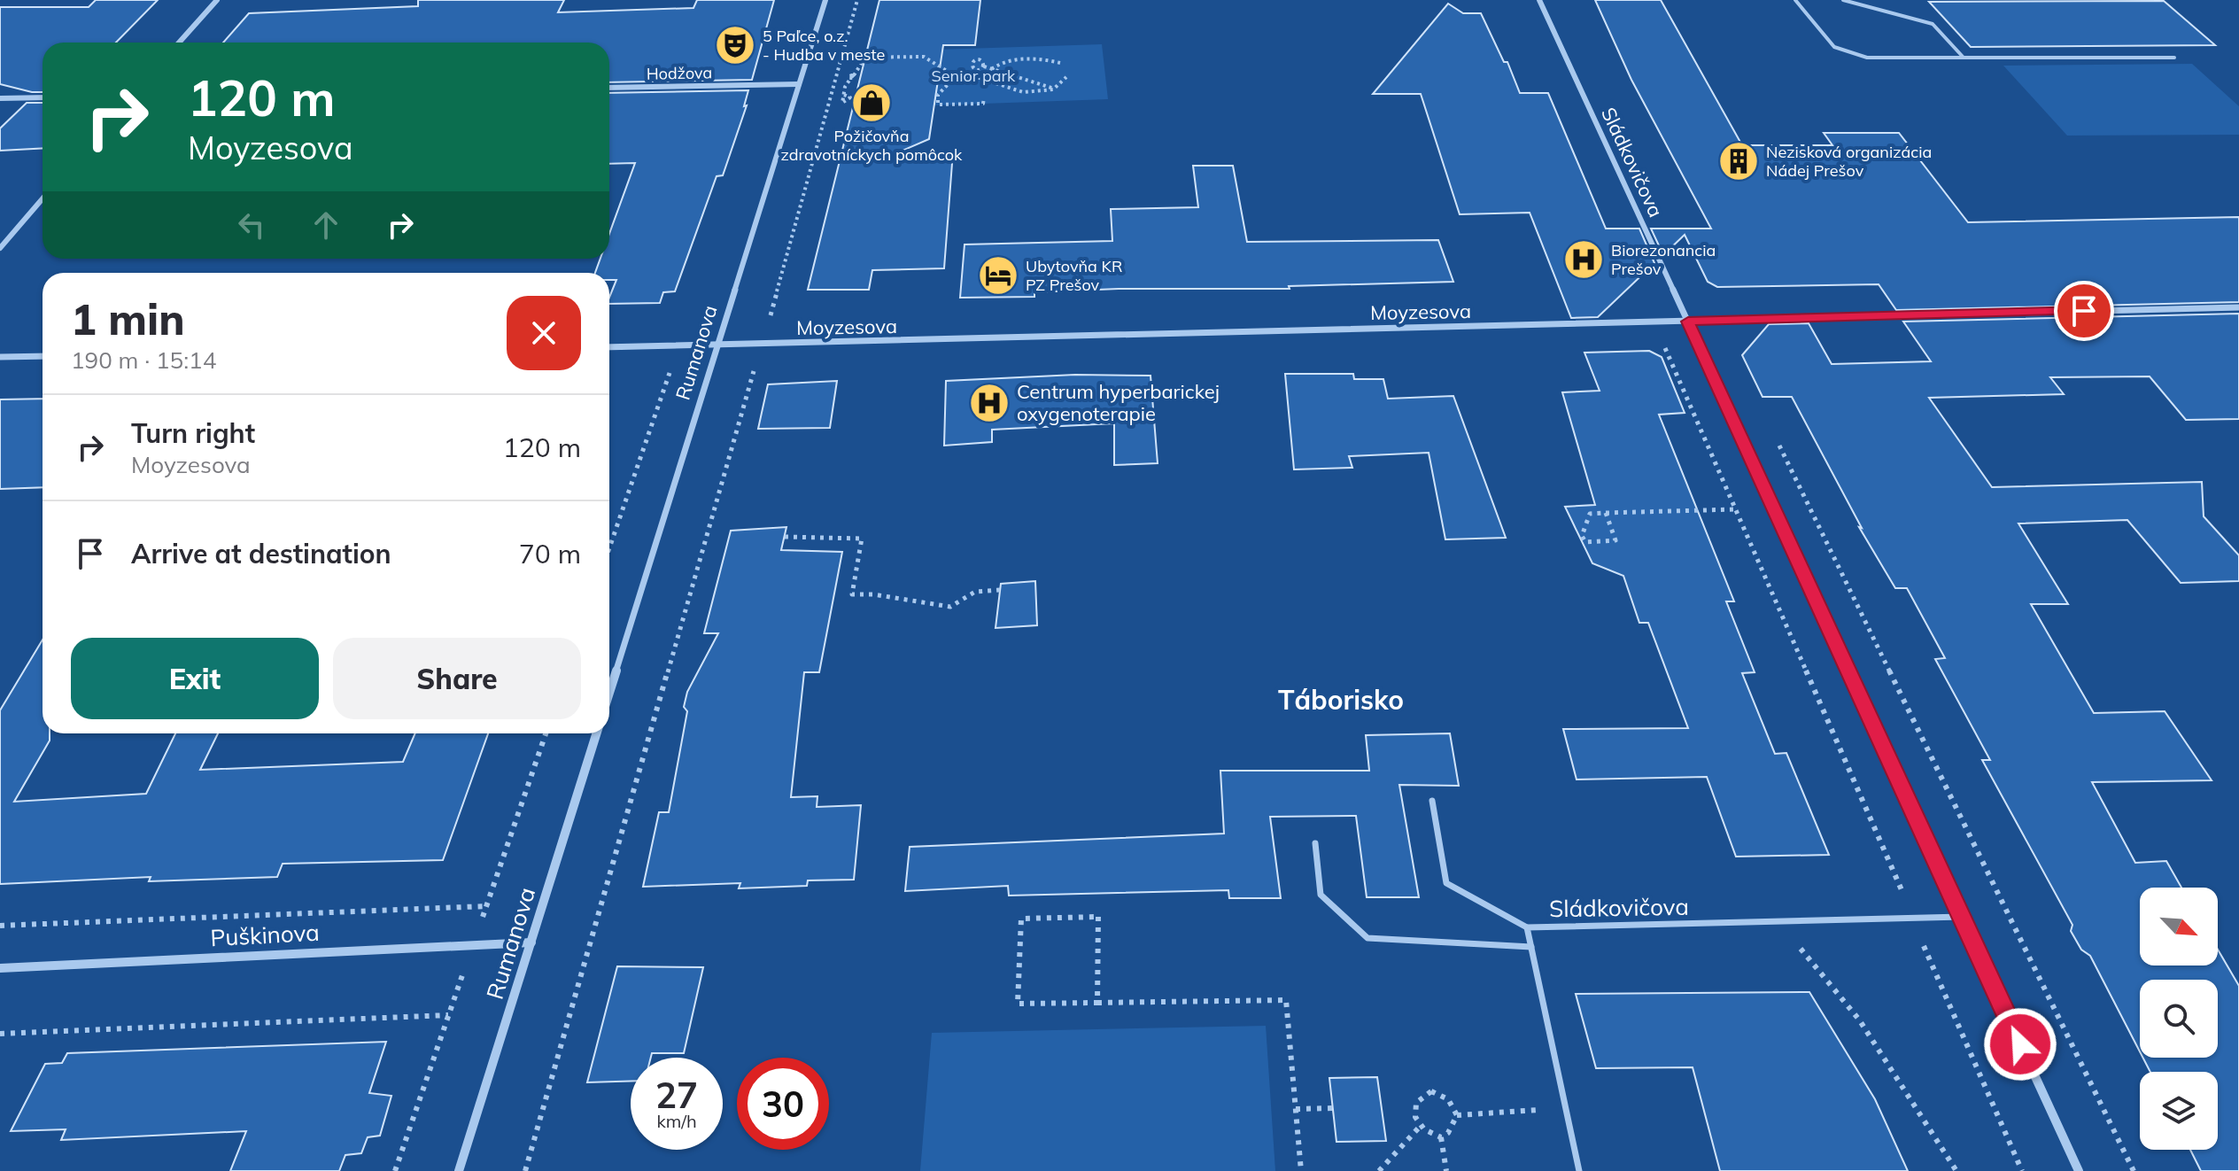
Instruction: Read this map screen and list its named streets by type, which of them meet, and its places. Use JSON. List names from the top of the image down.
{
  "streets": {
    "street": [
      "Hodžova",
      "Sládkovičova",
      "Moyzesova",
      "Rumanova",
      "Puškinova"
    ]
  },
  "crossings": [
    ["Hodžova", "Rumanova"],
    ["Sládkovičova", "Moyzesova"],
    ["Moyzesova", "Rumanova"],
    ["Rumanova", "Puškinova"]
  ],
  "districts": ["Táborisko"],
  "parks": ["Senior park"],
  "places": {
    "theatre": ["5 Paľce, o.z. - Hudba v meste"],
    "shop": ["Požičovňa zdravotníckych pomôcok"],
    "building": ["Nezisková organizácia Nádej Prešov"],
    "hospital": ["Biorezonancia Prešov", "Centrum hyperbarickej oxygenoterapie"],
    "hotel": ["Ubytovňa KR PZ Prešov"]
  },
  "north": "bottom right",
  "page": {
    "turn": ["120 m", "Moyzesova"],
    "heading": ["1 min", "190 m · 15:14"],
    "list": [
      {
        "name": "Turn right",
        "note": "Moyzesova",
        "value": "120 m"
      },
      {
        "name": "Arrive at destination",
        "value": "70 m"
      }
    ],
    "buttons": ["Exit", "Share"],
    "speed": "27 km/h",
    "limit": "30"
  }
}
